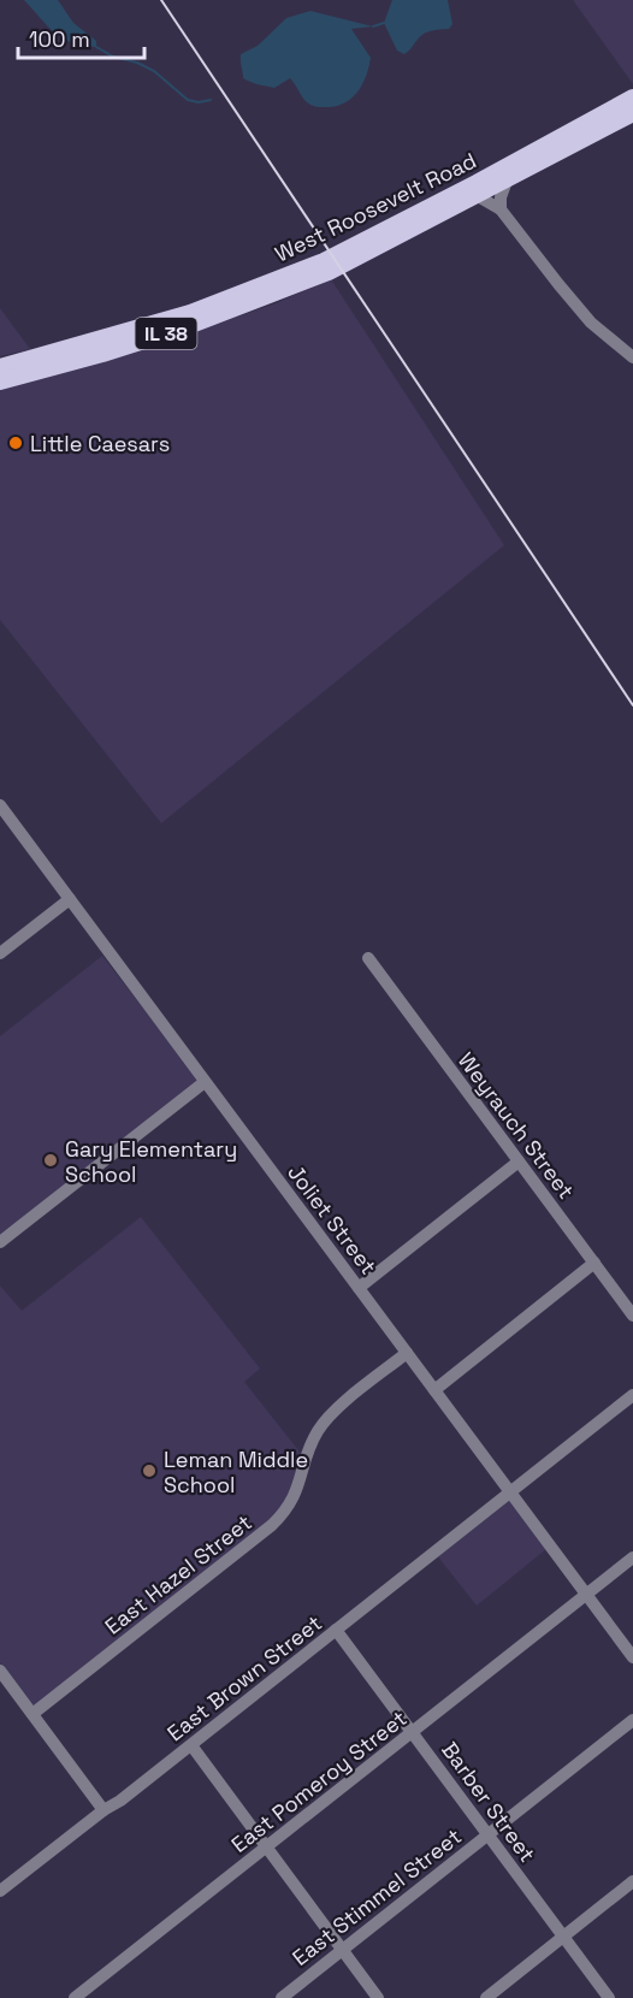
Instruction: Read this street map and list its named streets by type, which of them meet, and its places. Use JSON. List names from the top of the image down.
{
  "streets": {
    "main road": ["West Roosevelt Road", "IL 38"],
    "street": [
      "Weyrauch Street",
      "Joliet Street",
      "East Hazel Street",
      "East Brown Street",
      "East Pomeroy Street",
      "Barber Street",
      "East Stimmel Street"
    ]
  },
  "crossings": [
    ["Joliet Street", "East Hazel Street"],
    ["Joliet Street", "East Brown Street"],
    ["Joliet Street", "East Pomeroy Street"],
    ["East Brown Street", "Barber Street"],
    ["East Pomeroy Street", "Barber Street"],
    ["Barber Street", "East Stimmel Street"]
  ],
  "places": ["Little Caesars", "Gary Elementary School", "Leman Middle School"],
  "scale_bar": "100 m"
}
